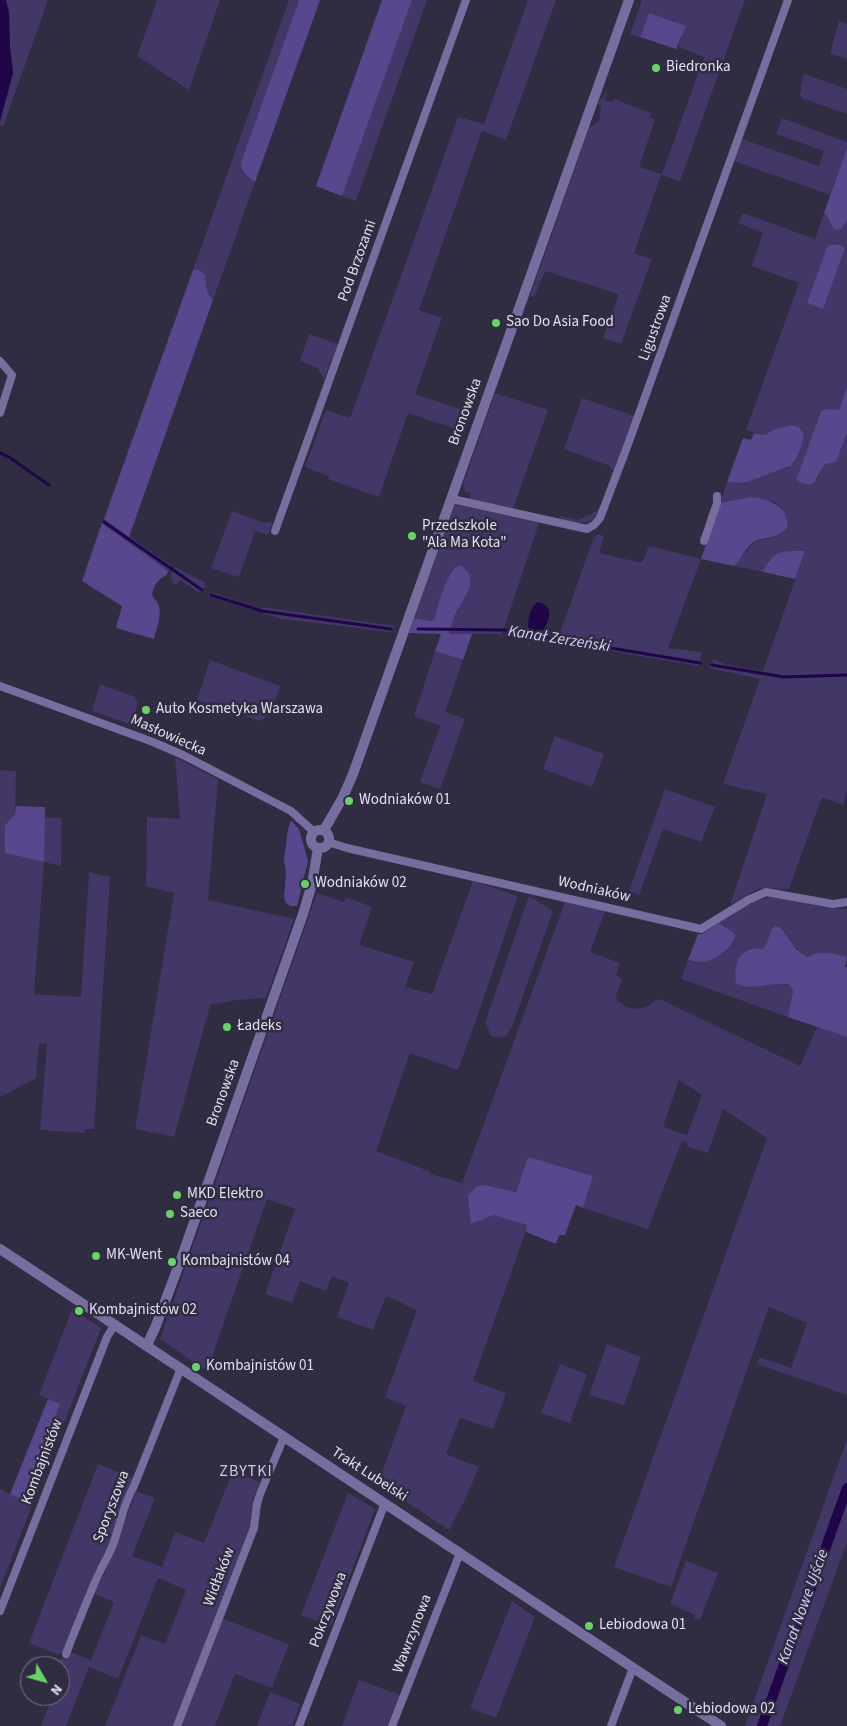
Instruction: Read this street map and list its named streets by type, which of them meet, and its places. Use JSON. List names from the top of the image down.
{
  "streets": {
    "street": [
      "Pod Brzozami",
      "Ligustrowa",
      "Bronowska",
      "Masłowiecka",
      "Wodniaków",
      "Kombajnistów",
      "Trakt Lubelski",
      "Sporyszowa",
      "Widłaków",
      "Pokrzywowa",
      "Wawrzynowa"
    ]
  },
  "crossings": [
    ["Ligustrowa", "Bronowska"],
    ["Bronowska", "Masłowiecka"],
    ["Bronowska", "Wodniaków"],
    ["Bronowska", "Trakt Lubelski"],
    ["Masłowiecka", "Wodniaków"],
    ["Kombajnistów", "Trakt Lubelski"],
    ["Trakt Lubelski", "Sporyszowa"],
    ["Trakt Lubelski", "Widłaków"],
    ["Trakt Lubelski", "Pokrzywowa"],
    ["Trakt Lubelski", "Wawrzynowa"]
  ],
  "districts": ["ZBYTKI"],
  "water": ["Kanał Zerzeński", "Kanał Nowe Ujście"],
  "places": [
    "Biedronka",
    "Sao Do Asia Food",
    "Przedszkole \"Ala Ma Kota\"",
    "Auto Kosmetyka Warszawa",
    "Wodniaków 01",
    "Wodniaków 02",
    "Ładeks",
    "MKD Elektro",
    "Saeco",
    "MK-Went",
    "Kombajnistów 04",
    "Kombajnistów 02",
    "Kombajnistów 01",
    "Lebiodowa 01",
    "Lebiodowa 02"
  ],
  "north": "bottom right"
}
